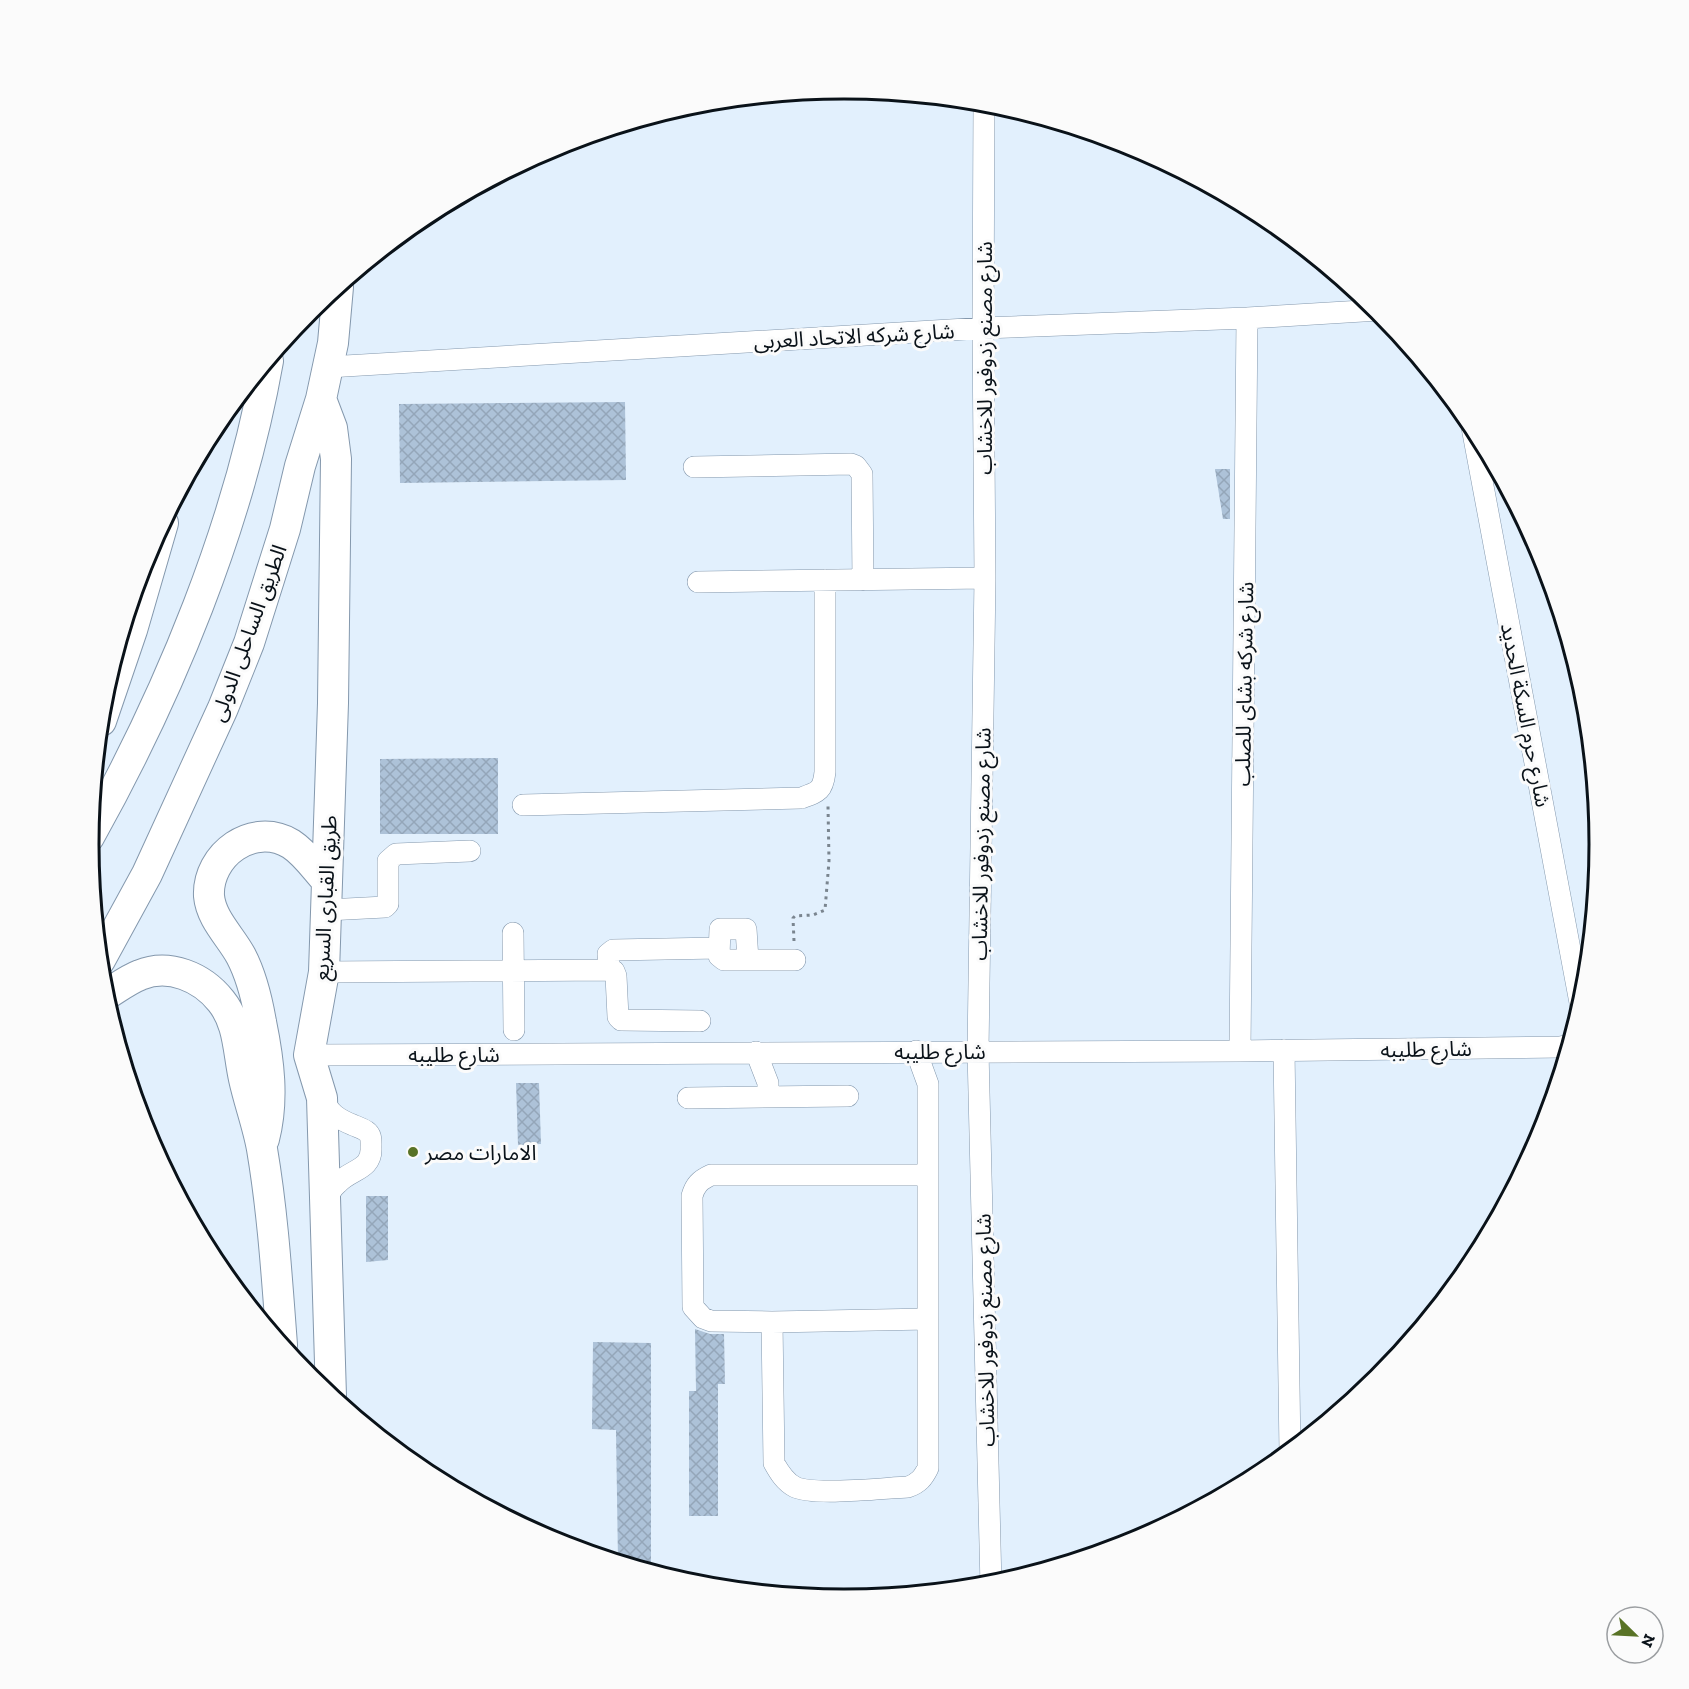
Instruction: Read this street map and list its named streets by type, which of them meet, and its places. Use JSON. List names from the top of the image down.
{
  "streets": {
    "highway": ["الطريق الساحلى الدولى", "طريق القبارى السريع"],
    "street": [
      "شارع شركه الاتحاد العربى",
      "شارع مصنع زدوفور للاخشاب",
      "شارع شركه بشاى للصلب",
      "شارع حرم السكة الحديد",
      "شارع طليبه"
    ]
  },
  "crossings": [
    ["شارع شركه الاتحاد العربى", "شارع مصنع زدوفور للاخشاب"],
    ["شارع شركه الاتحاد العربى", "الطريق الساحلى الدولى"],
    ["شارع شركه الاتحاد العربى", "شارع شركه بشاى للصلب"],
    ["شارع مصنع زدوفور للاخشاب", "شارع طليبه"],
    ["الطريق الساحلى الدولى", "طريق القبارى السريع"],
    ["شارع شركه بشاى للصلب", "شارع طليبه"],
    ["طريق القبارى السريع", "شارع طليبه"]
  ],
  "places": ["الامارات مصر"],
  "north": "bottom right"
}
